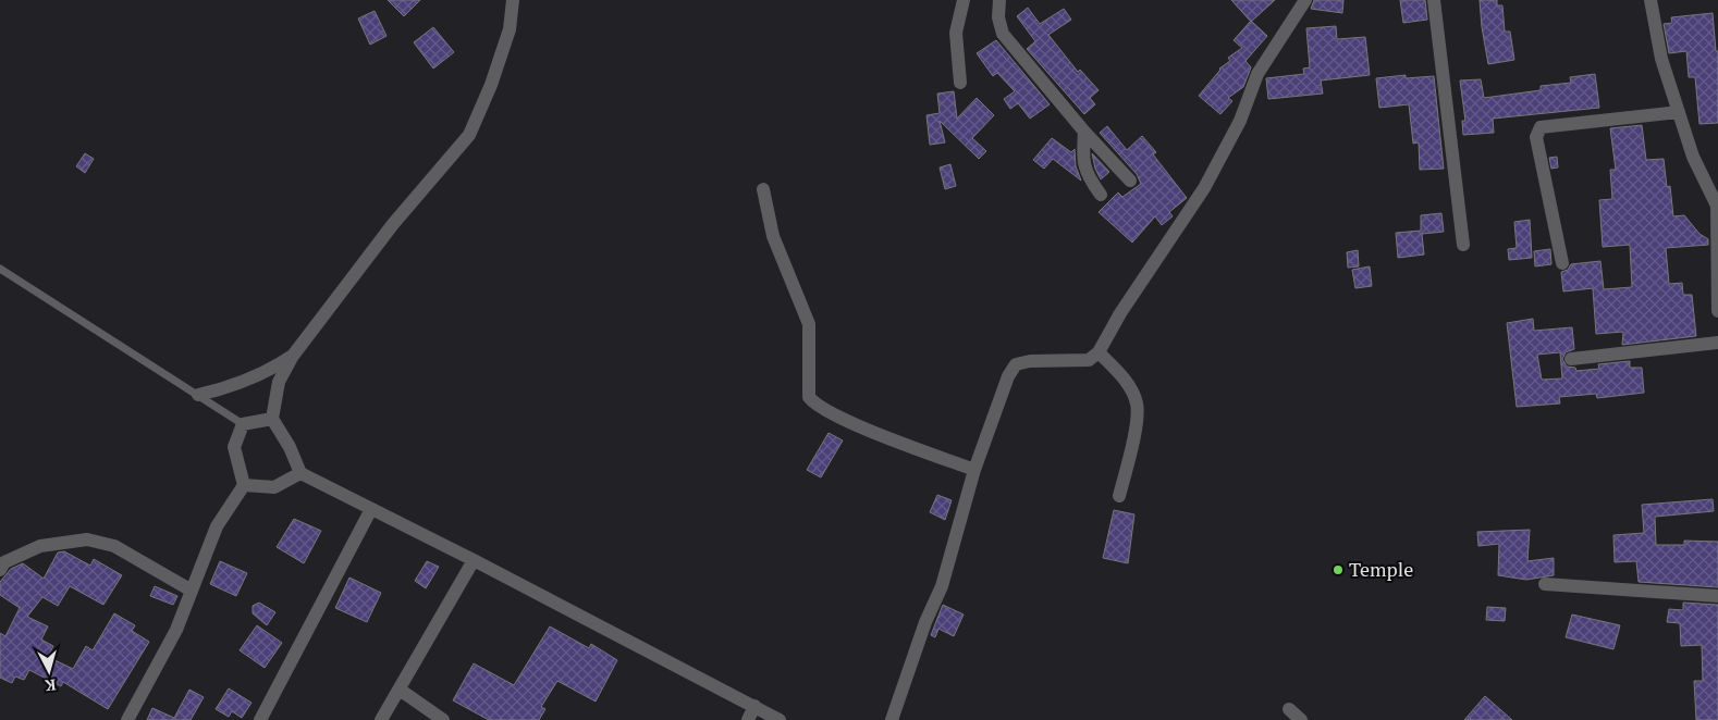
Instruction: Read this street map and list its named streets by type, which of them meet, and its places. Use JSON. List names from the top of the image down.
{
  "places": ["Temple"],
  "north": "bottom"
}
